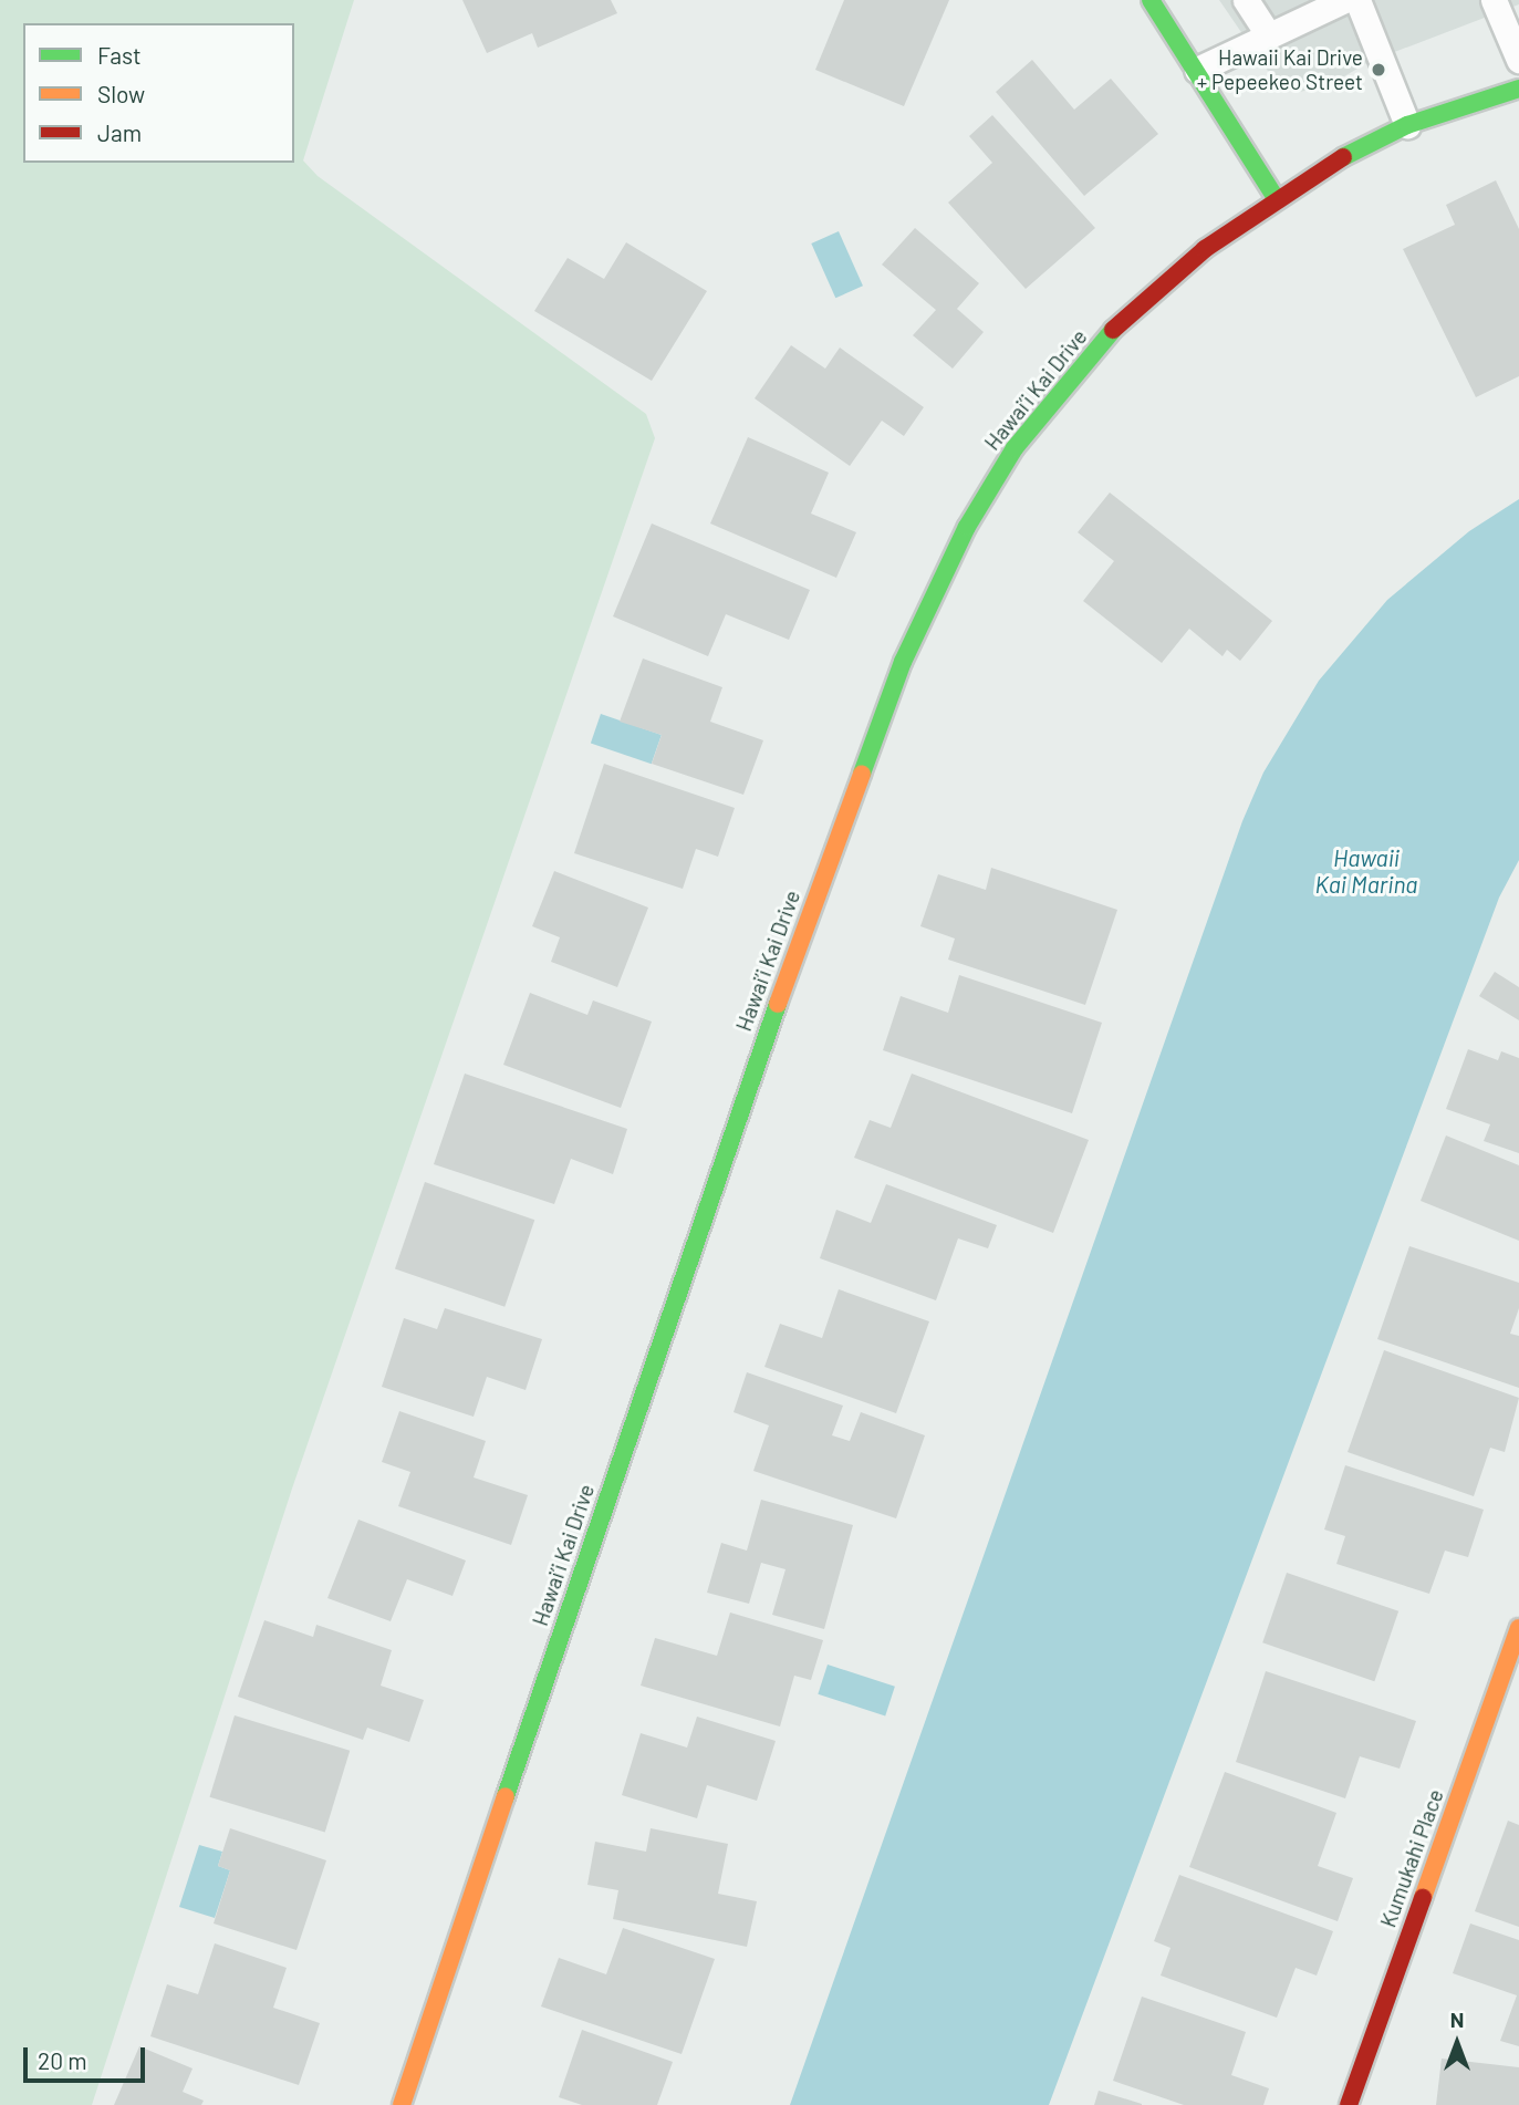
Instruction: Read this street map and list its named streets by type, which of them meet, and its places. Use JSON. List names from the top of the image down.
{
  "streets": {
    "main road": ["Hawai’i Kai Drive", "Kumukahi Place"]
  },
  "water": ["Hawaii Kai Marina"],
  "places": ["Hawaii Kai Drive + Pepeekeo Street"],
  "legend": ["Fast", "Slow", "Jam"],
  "scale_bar": "20 m",
  "north": "top"
}
